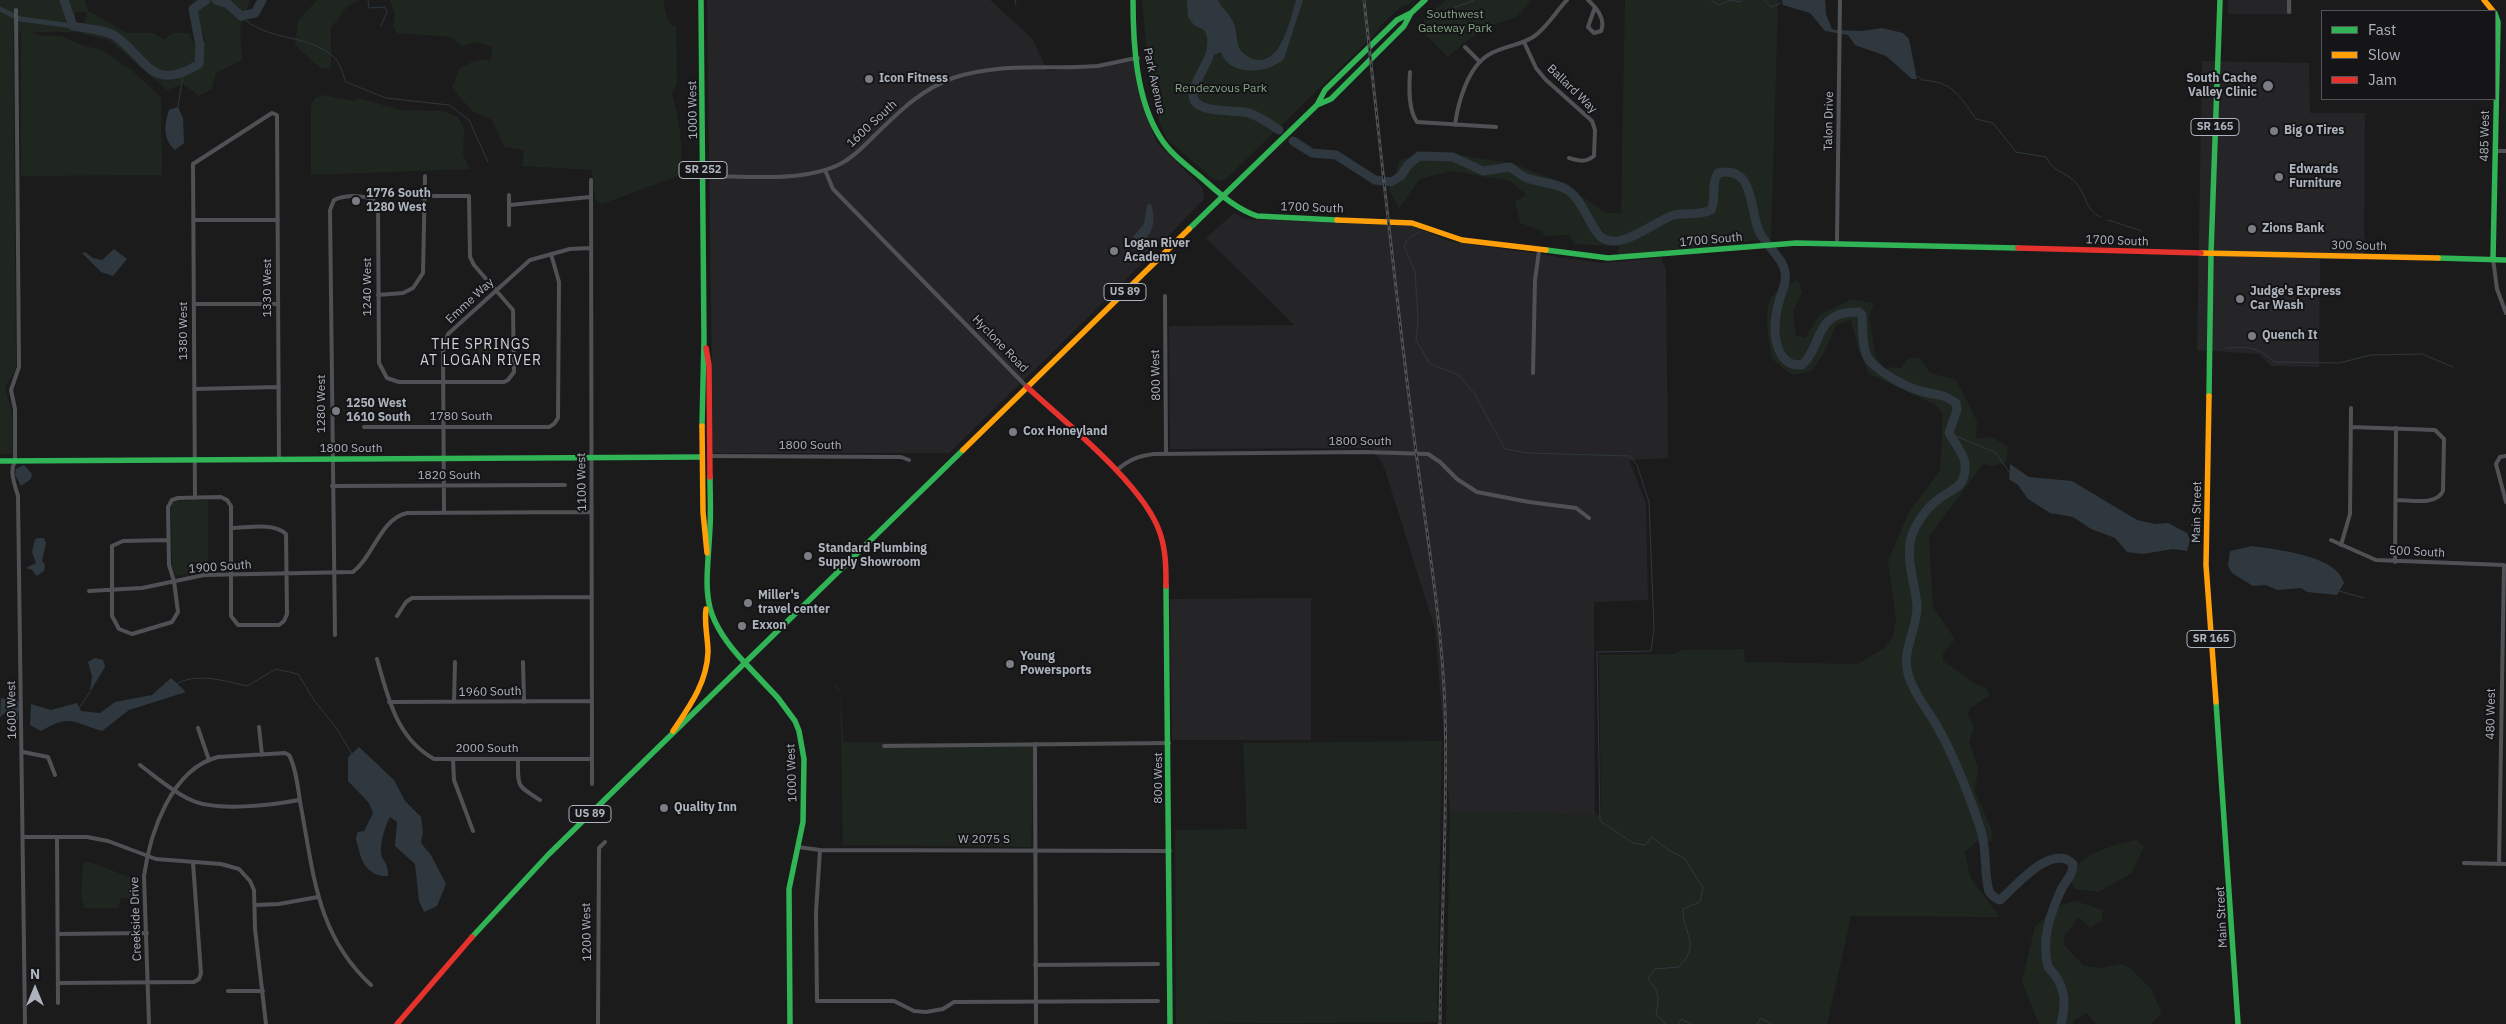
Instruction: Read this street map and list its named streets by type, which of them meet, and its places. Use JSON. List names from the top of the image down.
{
  "streets": {
    "main road": [
      "Park Avenue",
      "1000 West",
      "SR 165",
      "485 West",
      "SR 252",
      "1700 South",
      "300 South",
      "US 89",
      "Hyclone Road",
      "800 West",
      "1800 South",
      "Main Street"
    ],
    "street": [
      "Ballard Way",
      "Talon Drive",
      "1600 South",
      "1240 West",
      "1330 West",
      "Emme Way",
      "1380 West",
      "1280 West",
      "1780 South",
      "1820 South",
      "1100 West",
      "500 South",
      "1900 South",
      "1960 South",
      "1600 West",
      "480 West",
      "2000 South",
      "W 2075 S",
      "Creekside Drive",
      "1200 West"
    ]
  },
  "crossings": [
    ["Park Avenue", "1600 South"],
    ["Park Avenue", "1700 South"],
    ["Park Avenue", "US 89"],
    ["1000 West", "1600 South"],
    ["1000 West", "SR 252"],
    ["1000 West", "US 89"],
    ["1000 West", "1800 South"],
    ["1000 West", "W 2075 S"],
    ["Talon Drive", "1700 South"],
    ["1600 South", "Hyclone Road"],
    ["485 West", "300 South"],
    ["SR 252", "1800 South"],
    ["1700 South", "300 South"],
    ["1700 South", "US 89"],
    ["1700 South", "Main Street"],
    ["300 South", "Main Street"],
    ["1240 West", "Emme Way"],
    ["1240 West", "1280 West"],
    ["1330 West", "1380 West"],
    ["1330 West", "1800 South"],
    ["US 89", "Hyclone Road"],
    ["Emme Way", "1780 South"],
    ["Emme Way", "1800 South"],
    ["Emme Way", "1100 West"],
    ["1380 West", "1800 South"],
    ["Hyclone Road", "800 West"],
    ["Hyclone Road", "1800 South"],
    ["800 West", "1800 South"],
    ["800 West", "W 2075 S"],
    ["1280 West", "1800 South"],
    ["1280 West", "1820 South"],
    ["1280 West", "1900 South"],
    ["1800 South", "1100 West"],
    ["1800 South", "1600 West"],
    ["1100 West", "1960 South"],
    ["1100 West", "2000 South"],
    ["500 South", "480 West"],
    ["1960 South", "2000 South"]
  ],
  "districts": ["THE SPRINGS AT LOGAN RIVER"],
  "parks": ["Southwest Gateway Park", "Rendezvous Park"],
  "places": [
    "Icon Fitness",
    "South Cache Valley Clinic",
    "Big O Tires",
    "Edwards Furniture",
    "1776 South 1280 West",
    "Zions Bank",
    "Logan River Academy",
    "Judge's Express Car Wash",
    "Quench It",
    "1250 West 1610 South",
    "Cox Honeyland",
    "Standard Plumbing Supply Showroom",
    "Miller's travel center",
    "Exxon",
    "Young Powersports",
    "Quality Inn"
  ],
  "legend": ["Fast", "Slow", "Jam"],
  "north": "top"
}
